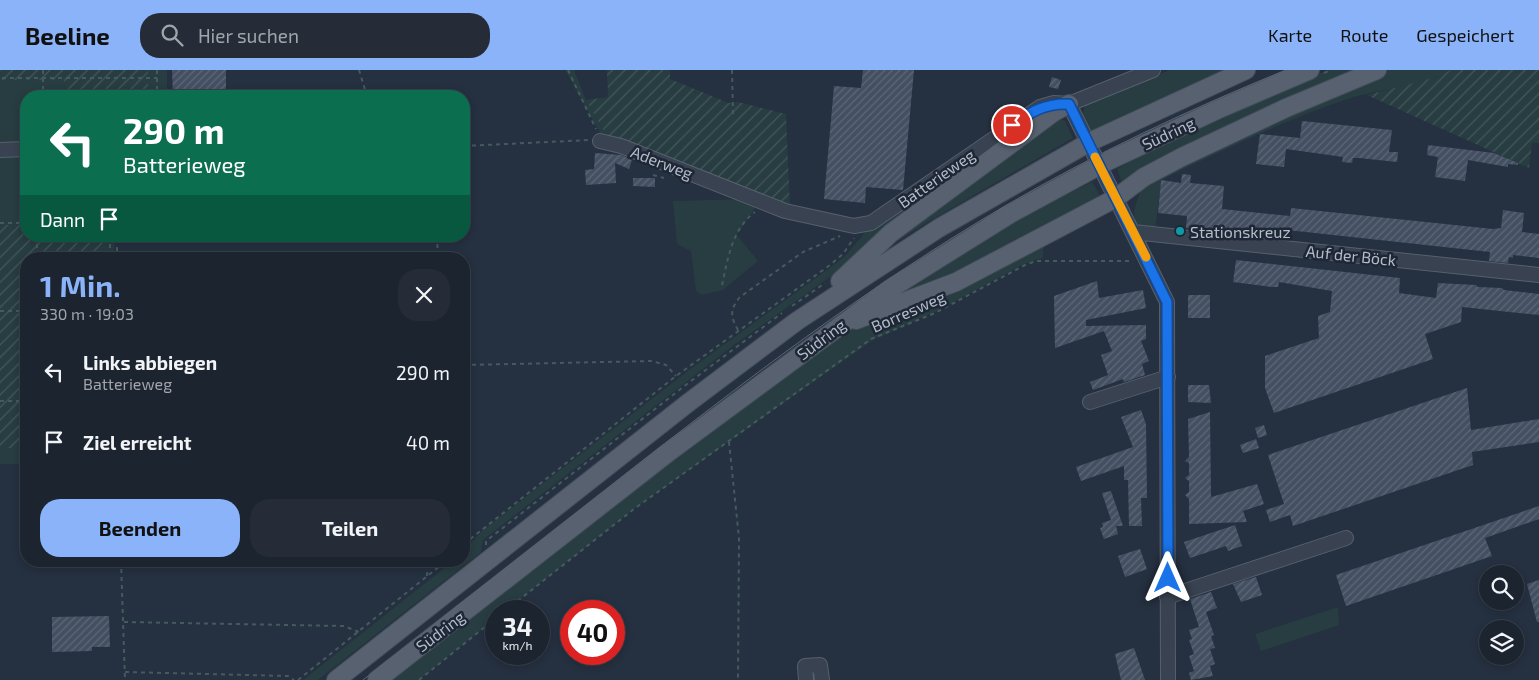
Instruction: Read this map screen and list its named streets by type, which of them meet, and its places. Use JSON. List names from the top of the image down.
{
  "streets": {
    "main road": ["Südring"],
    "street": ["Aderweg", "Batterieweg", "Auf der Böck"],
    "path": ["Borresweg"]
  },
  "crossings": [
    ["Aderweg", "Batterieweg"]
  ],
  "places": ["Stationskreuz"],
  "page": {
    "header": "Beeline",
    "search": "Hier suchen",
    "nav": ["Karte", "Route", "Gespeichert"],
    "turn": ["290 m", "Batterieweg"],
    "then": "Dann",
    "heading": ["1 Min.", "330 m · 19:03"],
    "list": [
      {
        "name": "Links abbiegen",
        "note": "Batterieweg",
        "value": "290 m"
      },
      {
        "name": "Ziel erreicht",
        "value": "40 m"
      }
    ],
    "buttons": ["Beenden", "Teilen"],
    "speed": "34 km/h",
    "limit": "40"
  }
}
